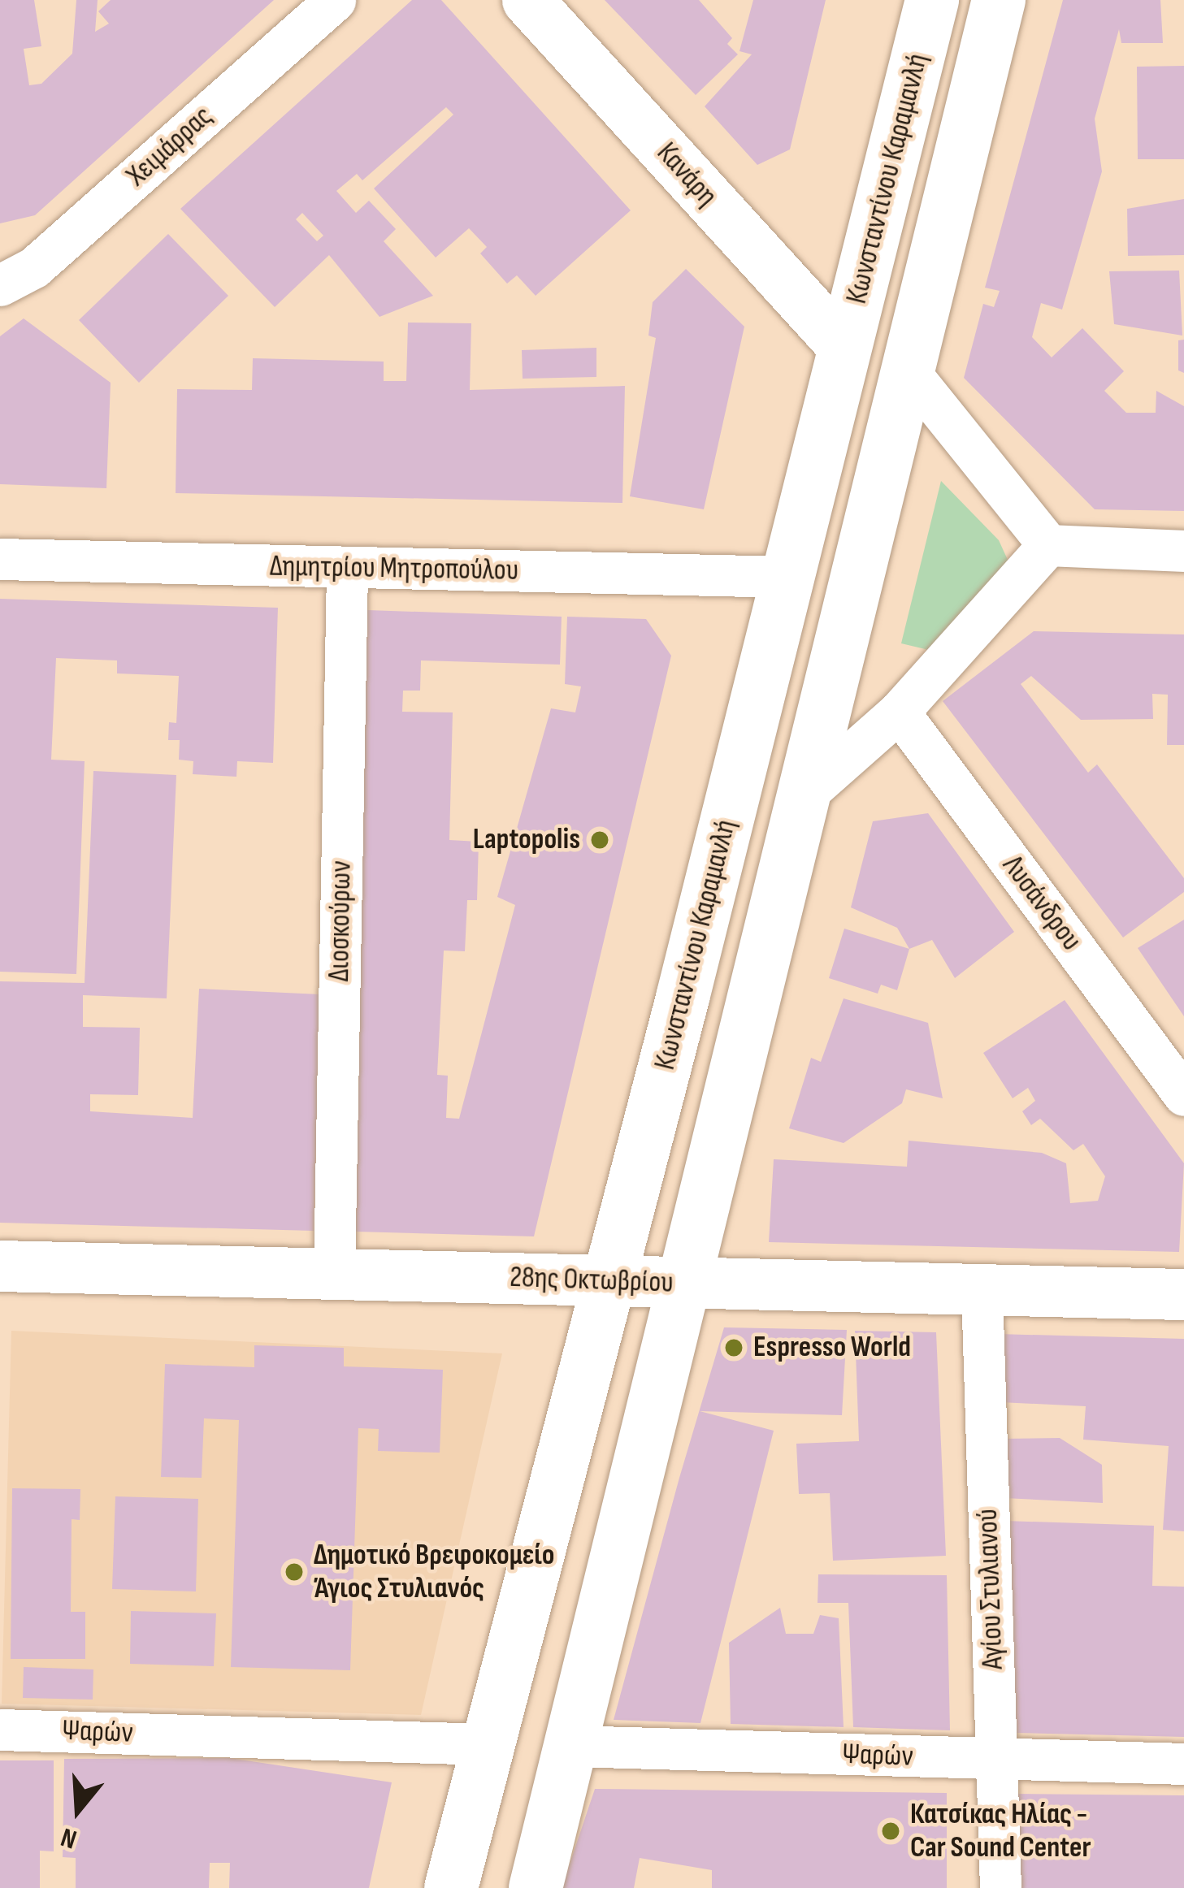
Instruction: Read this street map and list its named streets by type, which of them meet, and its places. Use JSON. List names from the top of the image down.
{
  "streets": {
    "main road": ["Κωνσταντίνου Καραμανλή"],
    "street": [
      "Χειμάρρας",
      "Κανάρη",
      "Δημητρίου Μητροπούλου",
      "Λυσάνδρου",
      "Διοσκούρων",
      "28ης Οκτωβρίου",
      "Αγίου Στυλιανού",
      "Ψαρών"
    ]
  },
  "crossings": [
    ["Κανάρη", "Κωνσταντίνου Καραμανλή"],
    ["Κωνσταντίνου Καραμανλή", "Δημητρίου Μητροπούλου"],
    ["Κωνσταντίνου Καραμανλή", "28ης Οκτωβρίου"],
    ["Κωνσταντίνου Καραμανλή", "Ψαρών"],
    ["Δημητρίου Μητροπούλου", "Διοσκούρων"],
    ["Διοσκούρων", "28ης Οκτωβρίου"],
    ["28ης Οκτωβρίου", "Αγίου Στυλιανού"],
    ["Αγίου Στυλιανού", "Ψαρών"]
  ],
  "places": [
    "Laptopolis",
    "Espresso World",
    "Δημοτικό Βρεφοκομείο Άγιος Στυλιανός",
    "Κατσίκας Ηλίας - Car Sound Center"
  ],
  "north": "bottom"
}
